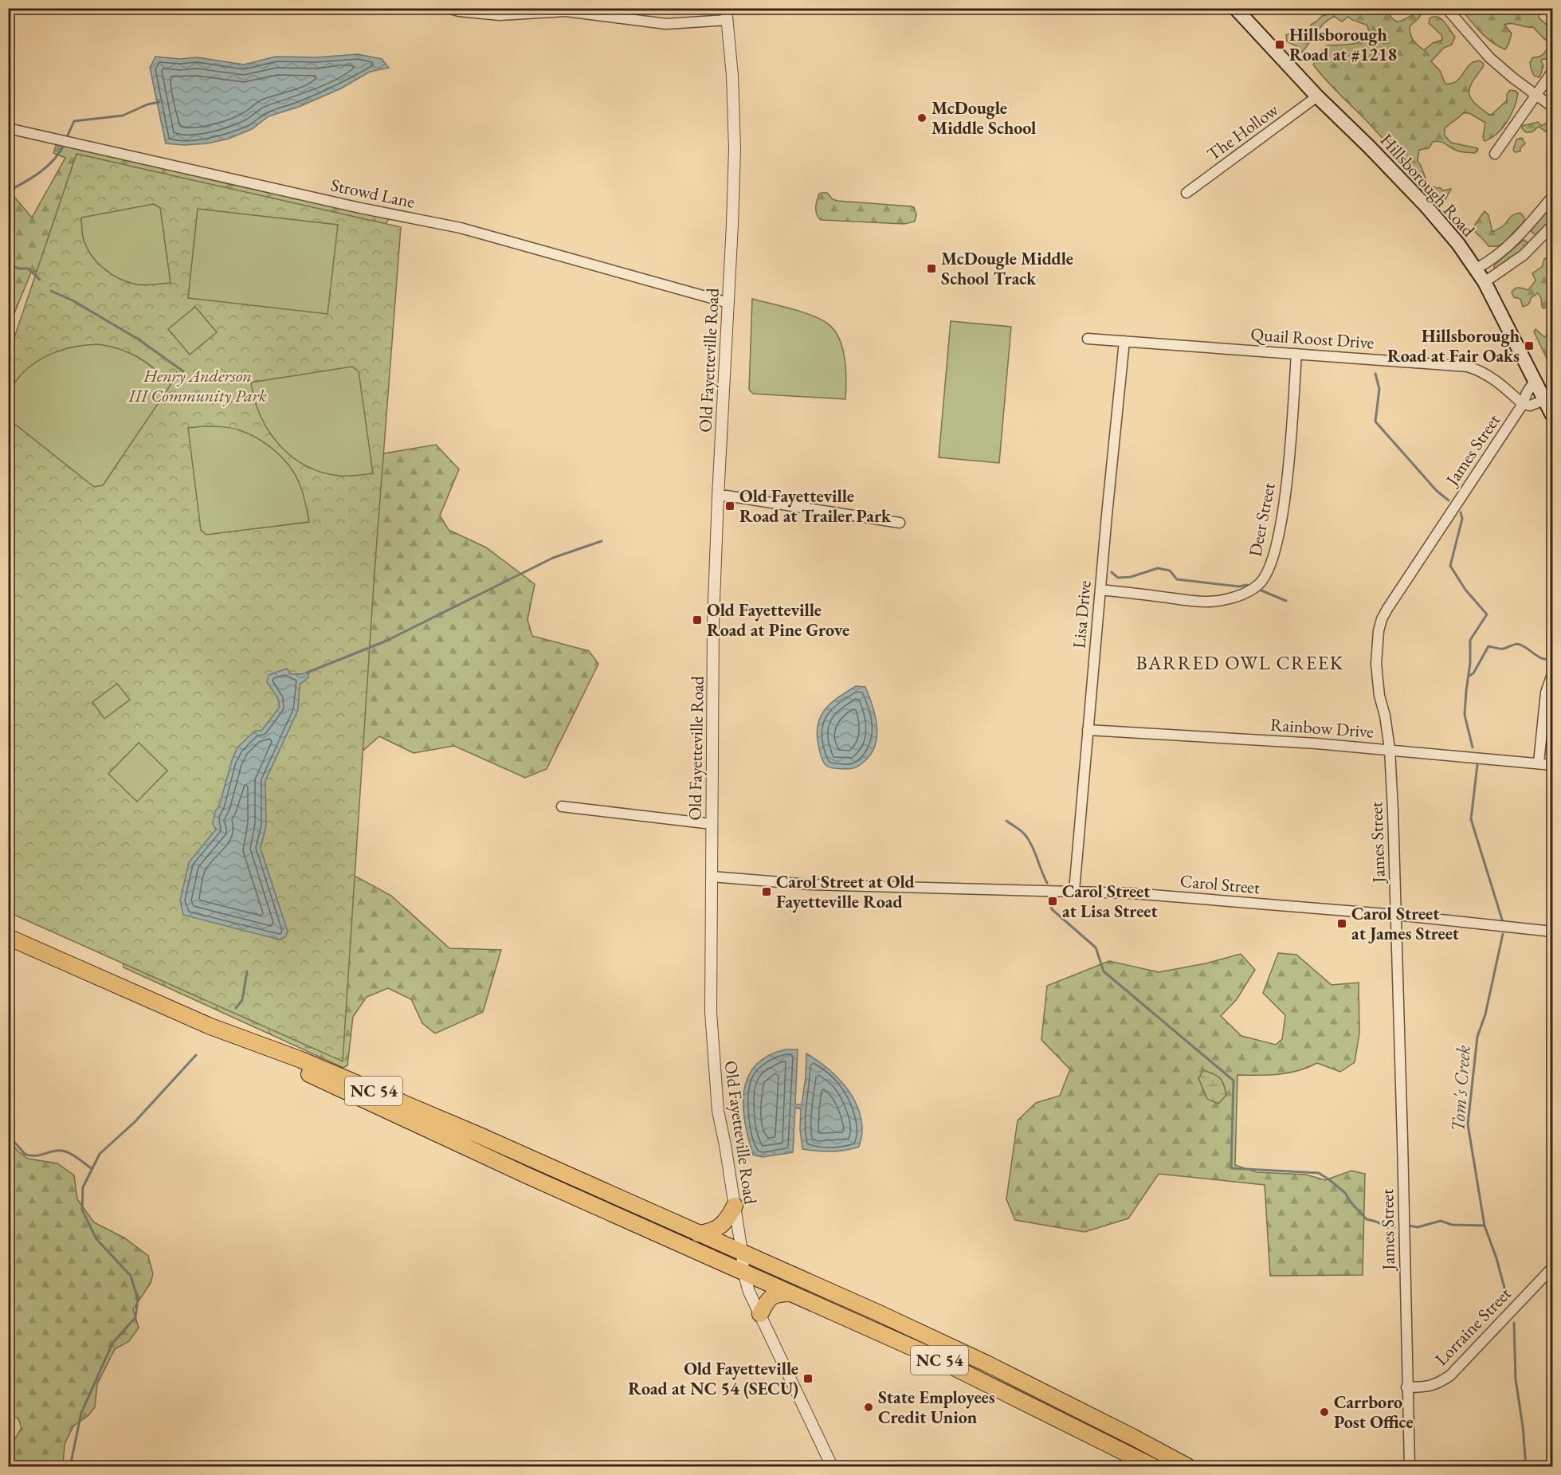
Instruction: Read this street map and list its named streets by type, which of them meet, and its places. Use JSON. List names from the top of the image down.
{
  "streets": {
    "highway": ["NC 54"],
    "main road": ["Hillsborough Road"],
    "street": [
      "The Hollow",
      "Strowd Lane",
      "Quail Roost Drive",
      "Old Fayetteville Road",
      "James Street",
      "Deer Street",
      "Lisa Drive",
      "Rainbow Drive",
      "Carol Street",
      "Lorraine Street"
    ]
  },
  "crossings": [
    ["The Hollow", "Hillsborough Road"],
    ["Hillsborough Road", "James Street"],
    ["Strowd Lane", "Old Fayetteville Road"],
    ["Quail Roost Drive", "James Street"],
    ["Quail Roost Drive", "Deer Street"],
    ["Quail Roost Drive", "Lisa Drive"],
    ["Old Fayetteville Road", "Carol Street"],
    ["Old Fayetteville Road", "NC 54"],
    ["James Street", "Rainbow Drive"],
    ["James Street", "Carol Street"],
    ["James Street", "Lorraine Street"],
    ["Deer Street", "Lisa Drive"],
    ["Lisa Drive", "Rainbow Drive"],
    ["Lisa Drive", "Carol Street"]
  ],
  "districts": ["BARRED OWL CREEK"],
  "water": ["Tom's Creek"],
  "parks": ["Henry Anderson III Community Park"],
  "places": {
    "transit": [
      "Hillsborough Road at #1218",
      "McDougle Middle School Track",
      "Hillsborough Road at Fair Oaks",
      "Old Fayetteville Road at Trailer Park",
      "Old Fayetteville Road at Pine Grove",
      "Carol Street at Old Fayetteville Road",
      "Carol Street at Lisa Street",
      "Carol Street at James Street",
      "Old Fayetteville Road at NC 54 (SECU)"
    ],
    "other": ["McDougle Middle School", "State Employees Credit Union", "Carrboro Post Office"]
  }
}
